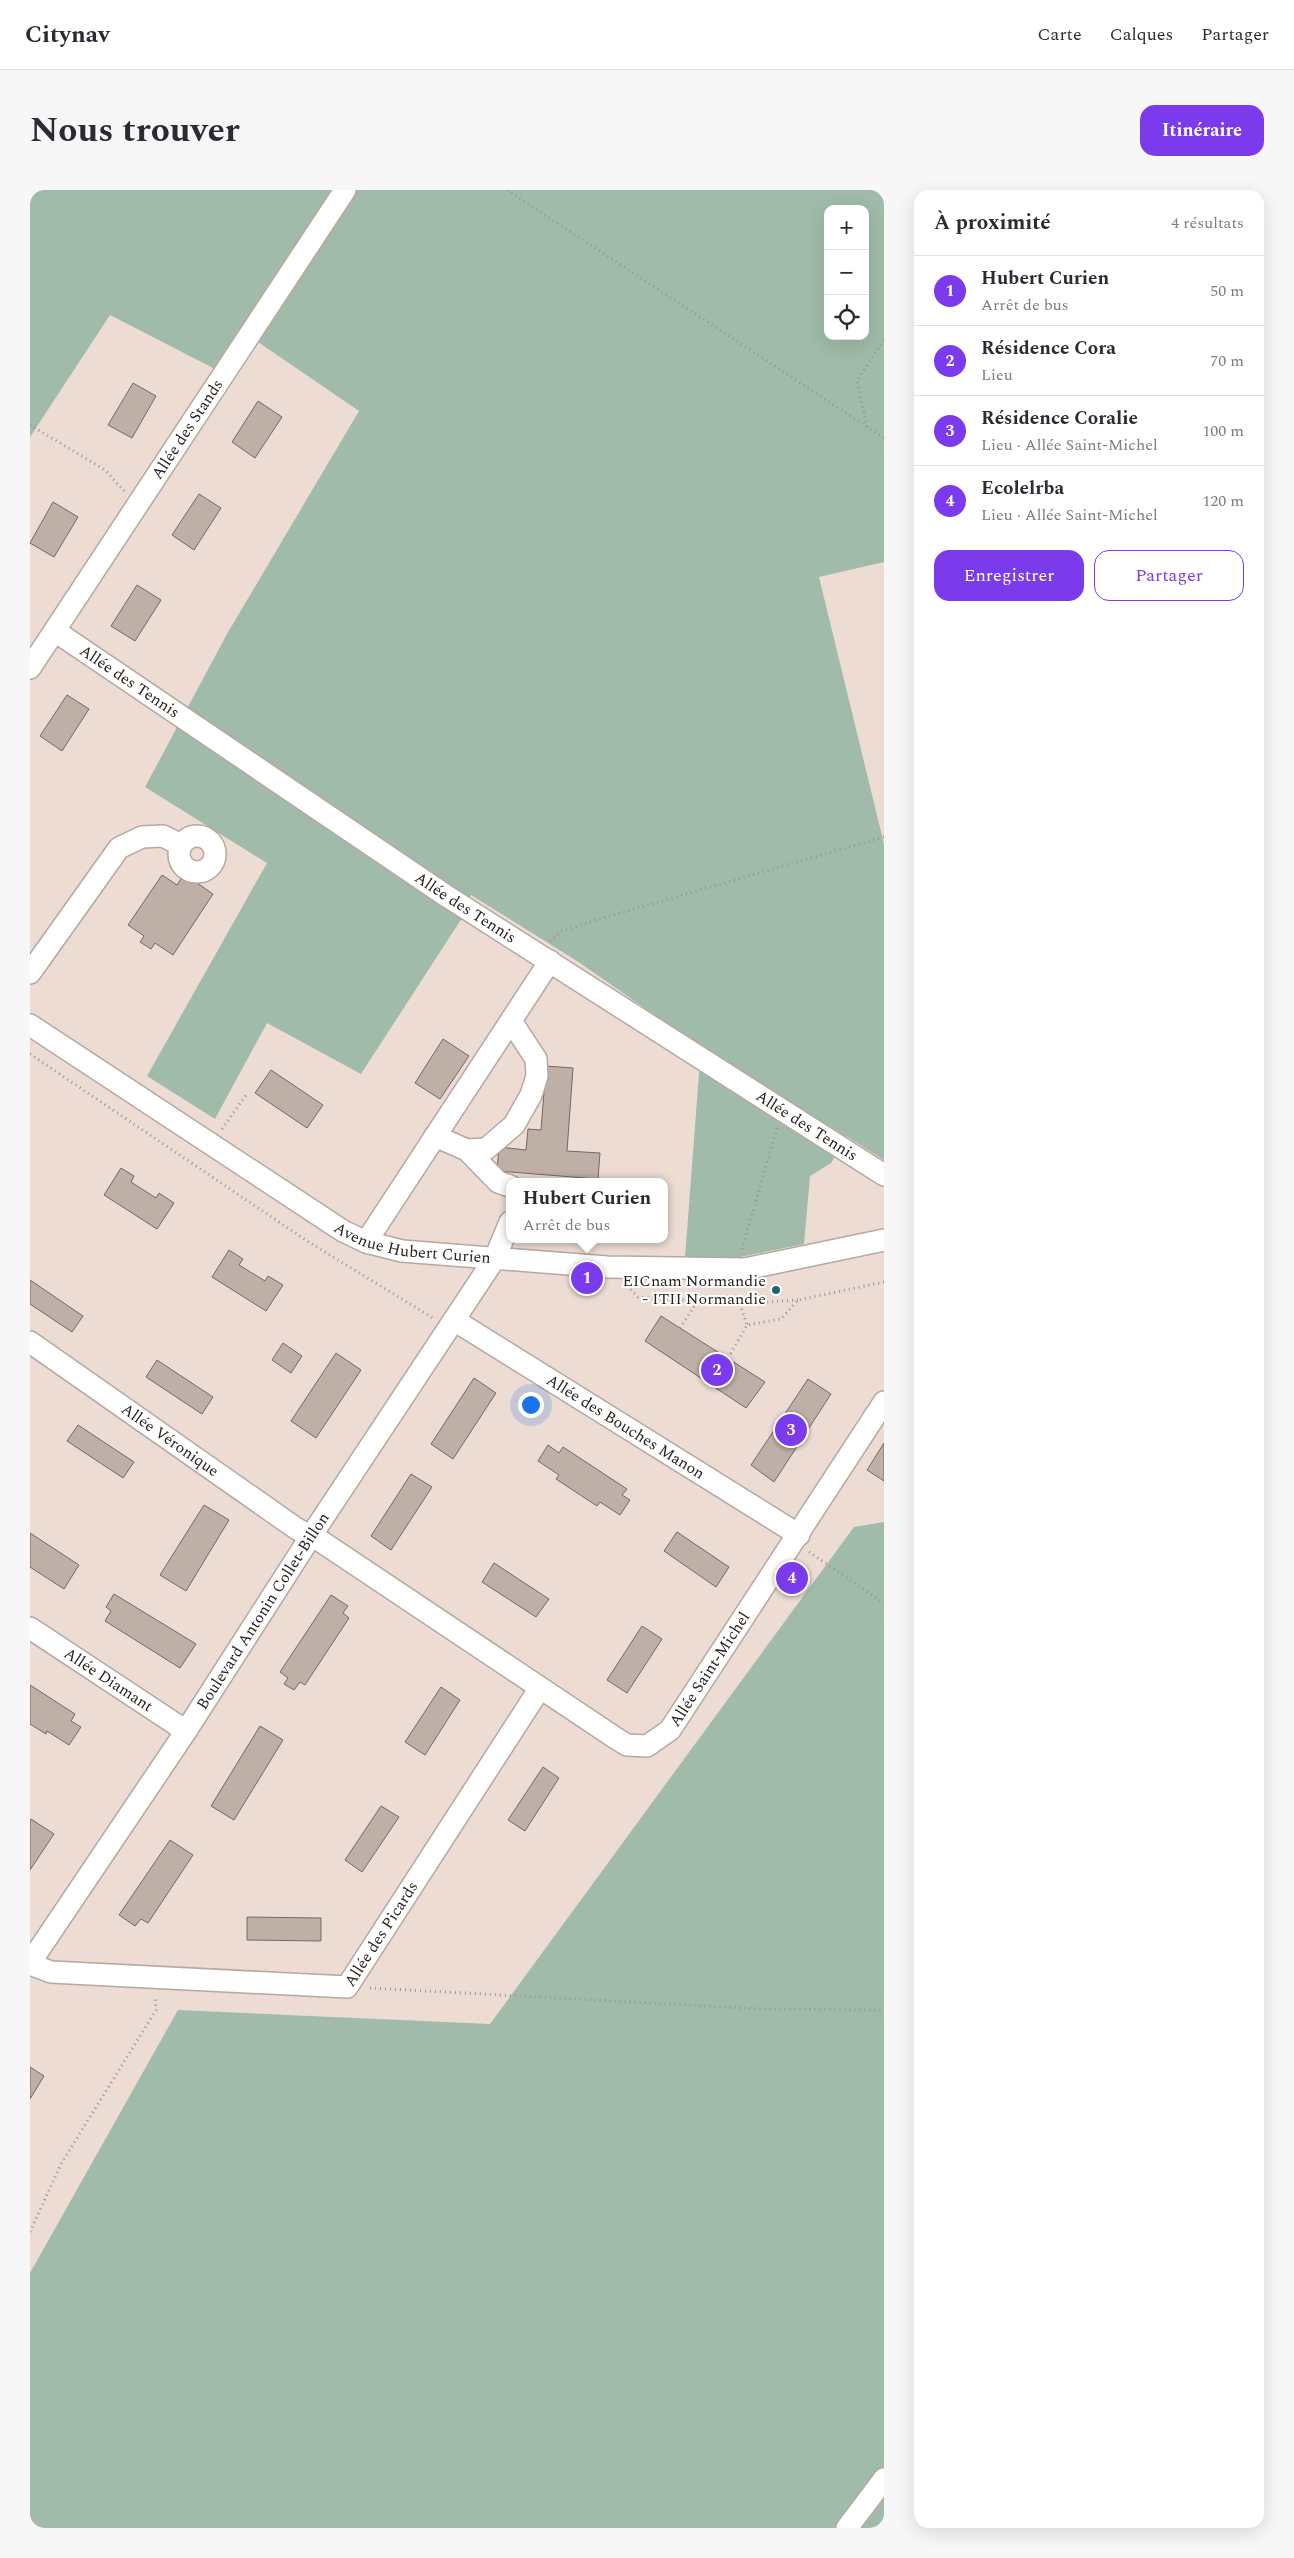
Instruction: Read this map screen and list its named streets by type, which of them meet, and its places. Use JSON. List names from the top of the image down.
{
  "streets": {
    "street": [
      "Allée des Stands",
      "Allée des Tennis",
      "Avenue Hubert Curien",
      "Allée des Bouches Manon",
      "Allée Véronique",
      "Boulevard Antonin Collet-Billon",
      "Allée Saint-Michel",
      "Allée Diamant",
      "Allée des Picards"
    ]
  },
  "crossings": [
    ["Allée des Stands", "Allée des Tennis"],
    ["Avenue Hubert Curien", "Boulevard Antonin Collet-Billon"],
    ["Allée des Bouches Manon", "Boulevard Antonin Collet-Billon"],
    ["Allée des Bouches Manon", "Allée Saint-Michel"],
    ["Allée Véronique", "Boulevard Antonin Collet-Billon"],
    ["Allée Véronique", "Allée Saint-Michel"],
    ["Boulevard Antonin Collet-Billon", "Allée Saint-Michel"],
    ["Boulevard Antonin Collet-Billon", "Allée Diamant"],
    ["Boulevard Antonin Collet-Billon", "Allée des Picards"],
    ["Allée Saint-Michel", "Allée des Picards"]
  ],
  "places": ["EICnam Normandie - ITII Normandie"],
  "page": {
    "header": "Citynav",
    "nav": ["Carte", "Calques", "Partager"],
    "title": "Nous trouver",
    "buttons": [
      "Itinéraire",
      ["Enregistrer", "Partager"]
    ],
    "heading": ["À proximité", "4 résultats"],
    "map_buttons": ["+", "−"],
    "list": [
      {
        "mark": "1",
        "name": "Hubert Curien",
        "note": "Arrêt de bus",
        "value": "50 m"
      },
      {
        "mark": "2",
        "name": "Résidence Cora",
        "note": "Lieu",
        "value": "70 m"
      },
      {
        "mark": "3",
        "name": "Résidence Coralie",
        "note": "Lieu · Allée Saint-Michel",
        "value": "100 m"
      },
      {
        "mark": "4",
        "name": "Ecolelrba",
        "note": "Lieu · Allée Saint-Michel",
        "value": "120 m"
      }
    ],
    "popup": ["Hubert Curien", "Arrêt de bus"],
    "pins": [
      "1",
      "2",
      "3",
      "4"
    ]
  }
}
